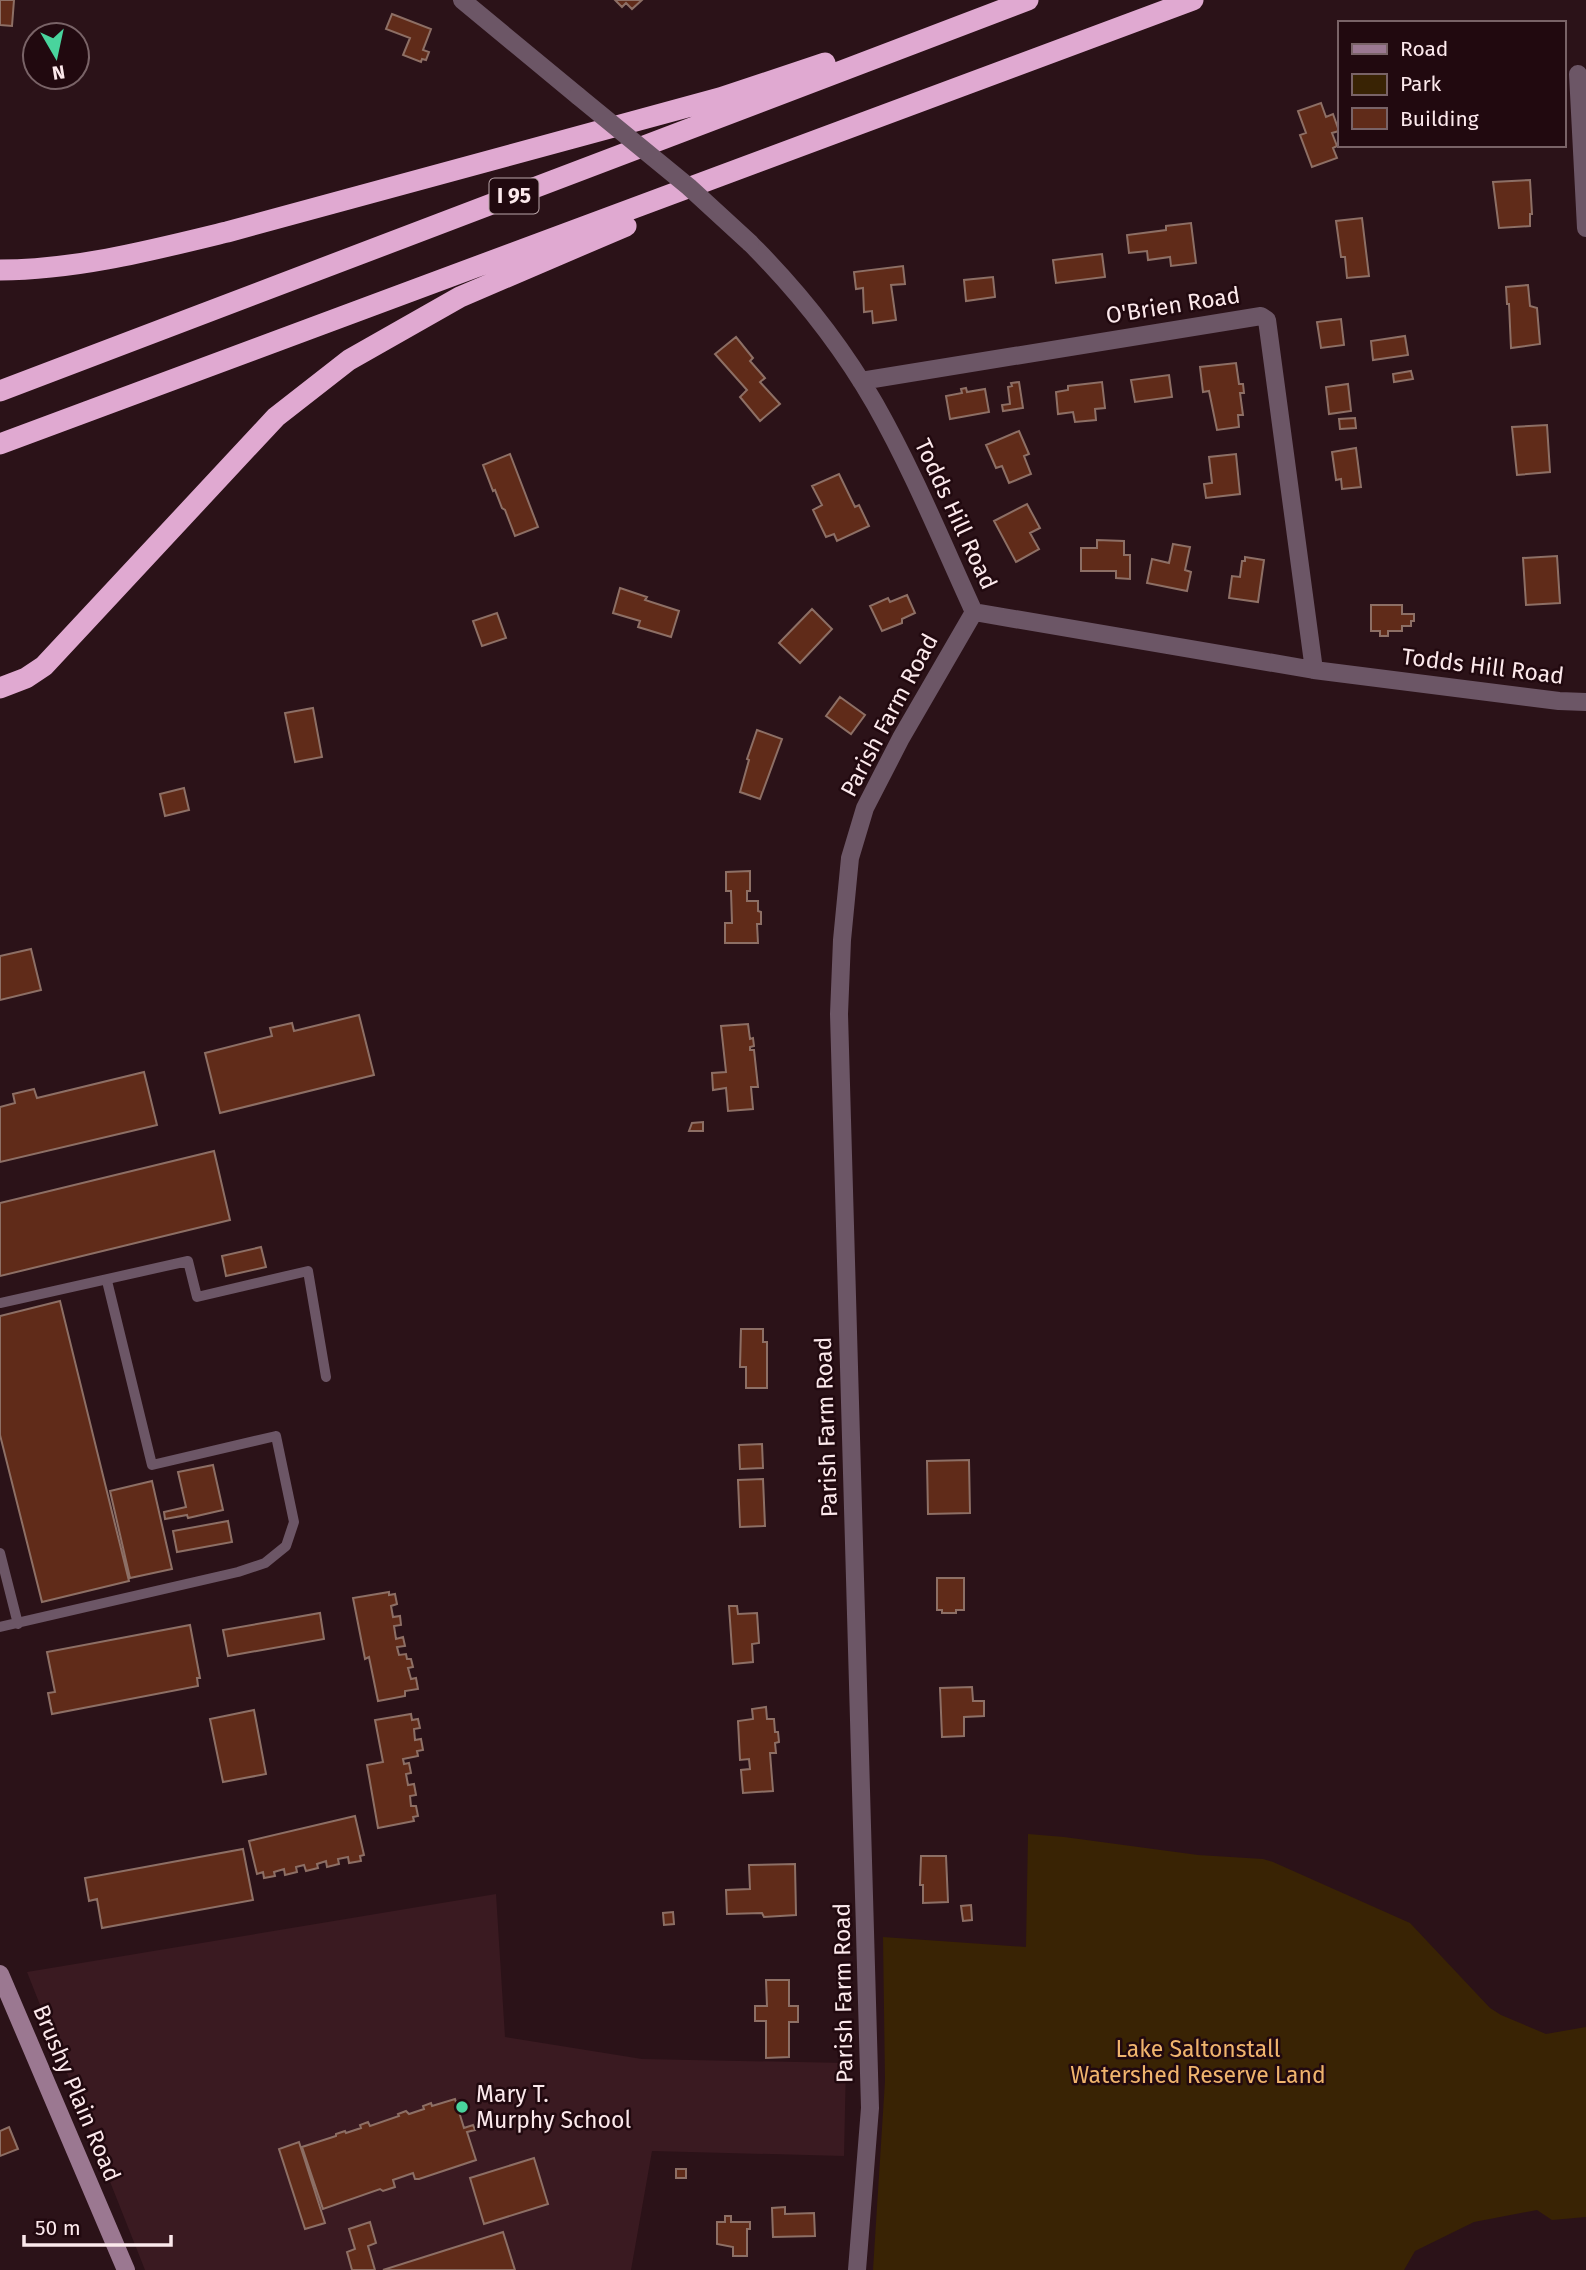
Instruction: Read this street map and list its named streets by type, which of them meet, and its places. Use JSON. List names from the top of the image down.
{
  "streets": {
    "highway": ["I 95"],
    "main road": ["Brushy Plain Road"],
    "street": ["O'Brien Road", "Todds Hill Road", "Parish Farm Road"]
  },
  "crossings": [
    ["O'Brien Road", "Todds Hill Road"],
    ["Todds Hill Road", "Parish Farm Road"]
  ],
  "parks": ["Lake Saltonstall Watershed Reserve Land"],
  "places": ["Mary T. Murphy School"],
  "legend": ["Road", "Park", "Building"],
  "scale_bar": "50 m",
  "north": "bottom"
}
